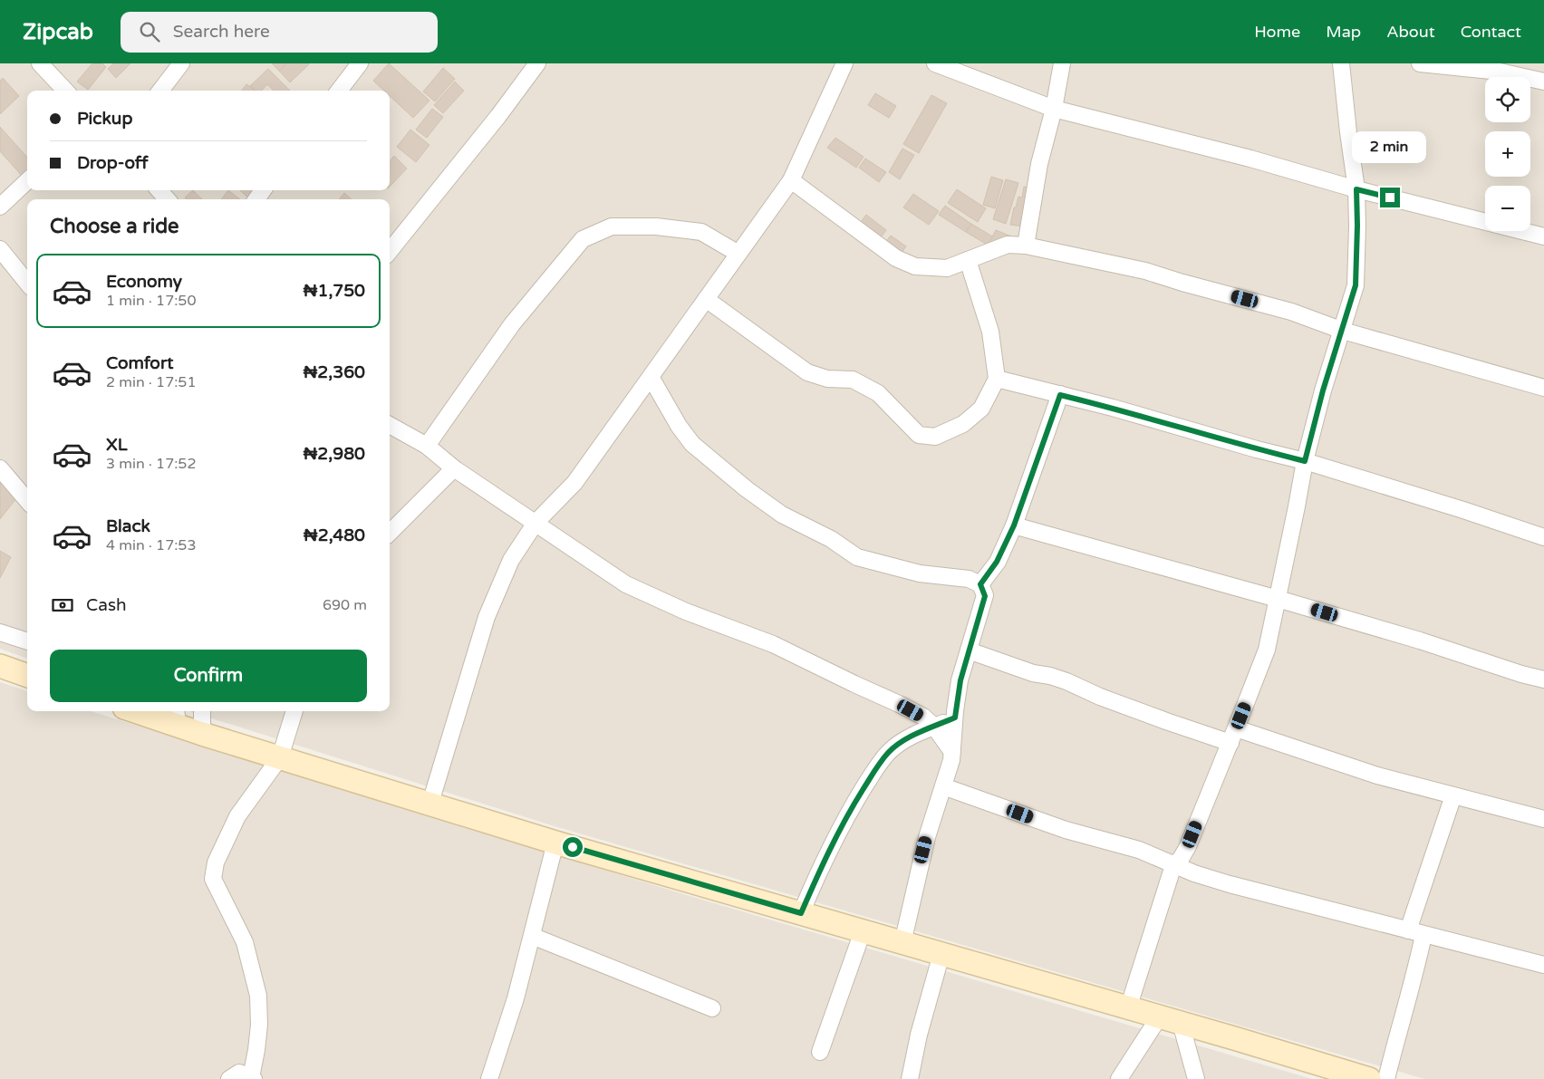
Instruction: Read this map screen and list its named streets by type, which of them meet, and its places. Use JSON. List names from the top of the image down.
{
  "page": {
    "header": "Zipcab",
    "search": "Search here",
    "nav": [
      "Home",
      "Map",
      "About",
      "Contact"
    ],
    "map_buttons": ["+", "−"],
    "banner": ["Pickup", "Drop-off"],
    "bubble": "2 min",
    "heading": "Choose a ride",
    "list": [
      {
        "name": "Economy",
        "note": "1 min · 17:50",
        "value": "₦1,750"
      },
      {
        "name": "Comfort",
        "note": "2 min · 17:51",
        "value": "₦2,360"
      },
      {
        "name": "XL",
        "note": "3 min · 17:52",
        "value": "₦2,980"
      },
      {
        "name": "Black",
        "note": "4 min · 17:53",
        "value": "₦2,480"
      }
    ],
    "pay": ["Cash", "690 m"],
    "buttons": "Confirm"
  }
}
